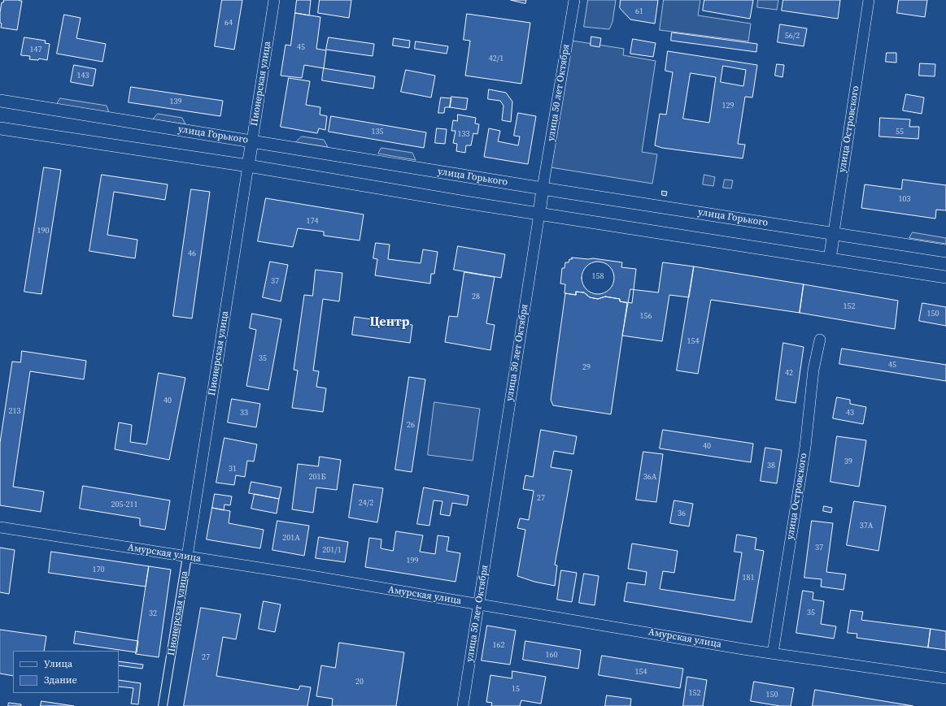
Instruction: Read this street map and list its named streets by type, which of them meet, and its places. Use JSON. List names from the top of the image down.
{
  "streets": {
    "main road": [
      "Пионерская улица",
      "улица 50 лет Октября",
      "улица Островского",
      "улица Горького"
    ],
    "street": ["Амурская улица"]
  },
  "crossings": [
    ["Пионерская улица", "улица Горького"],
    ["Пионерская улица", "Амурская улица"],
    ["улица 50 лет Октября", "улица Горького"],
    ["улица 50 лет Октября", "Амурская улица"],
    ["улица Островского", "улица Горького"],
    ["улица Островского", "Амурская улица"]
  ],
  "districts": ["Центр"],
  "house_numbers": [
    "61",
    "64",
    "56/2",
    "45",
    "147",
    "42/1",
    "143",
    "139",
    "129",
    "135",
    "55",
    "133",
    "103",
    "174",
    "190",
    "46",
    "158",
    "37",
    "28",
    "152",
    "150",
    "156",
    "154",
    "35",
    "45",
    "29",
    "42",
    "40",
    "213",
    "33",
    "43",
    "26",
    "40",
    "39",
    "38",
    "31",
    "201Б",
    "36А",
    "27",
    "24/2",
    "205-211",
    "36",
    "37А",
    "201А",
    "37",
    "201/1",
    "199",
    "170",
    "181",
    "35",
    "32",
    "162",
    "160",
    "27",
    "154",
    "20",
    "15",
    "152",
    "150"
  ],
  "legend": ["Улица", "Здание"]
}
